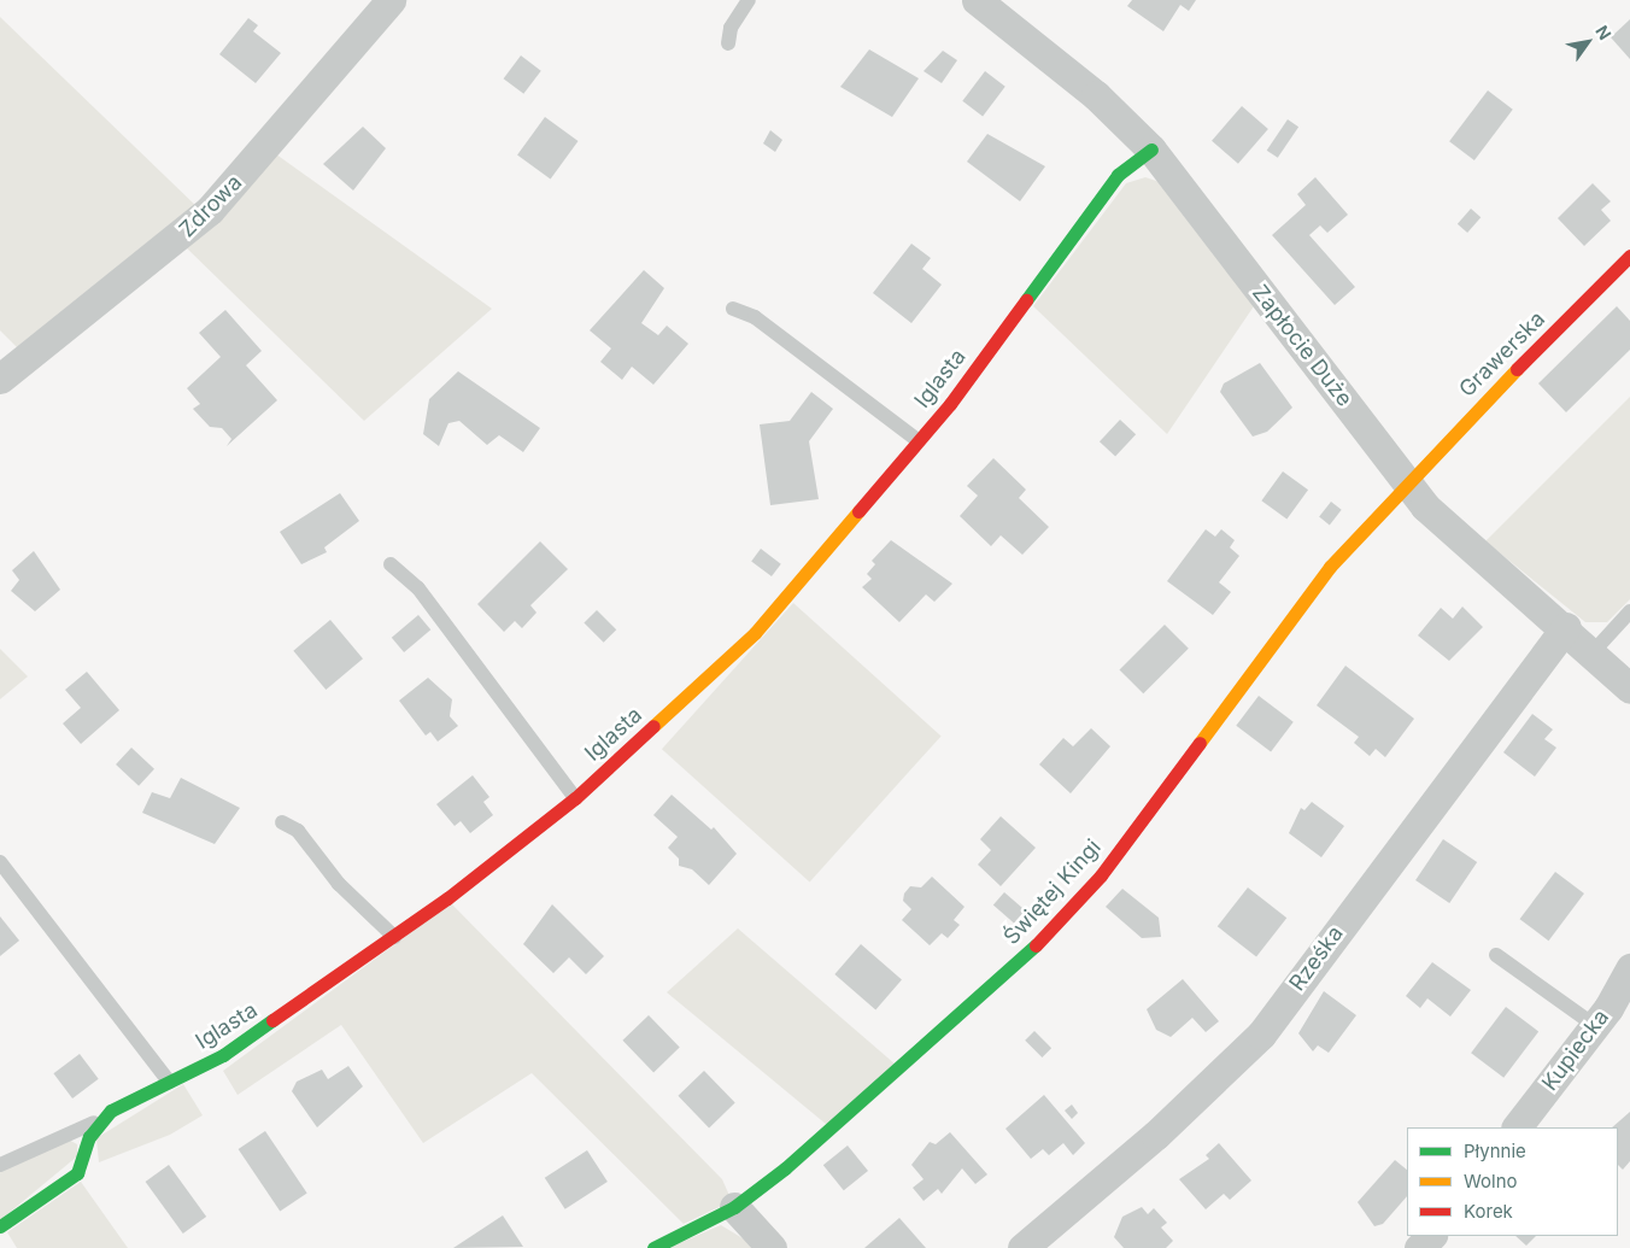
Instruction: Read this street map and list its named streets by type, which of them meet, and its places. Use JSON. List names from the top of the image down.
{
  "streets": {
    "street": [
      "Zdrowa",
      "Zapłocie Duże",
      "Grawerska",
      "Iglasta",
      "Świętej Kingi",
      "Rześka",
      "Kupiecka"
    ]
  },
  "crossings": [
    ["Zapłocie Duże", "Grawerska"],
    ["Zapłocie Duże", "Iglasta"],
    ["Zapłocie Duże", "Świętej Kingi"],
    ["Zapłocie Duże", "Rześka"],
    ["Grawerska", "Świętej Kingi"]
  ],
  "legend": ["Płynnie", "Wolno", "Korek"],
  "north": "top right"
}
